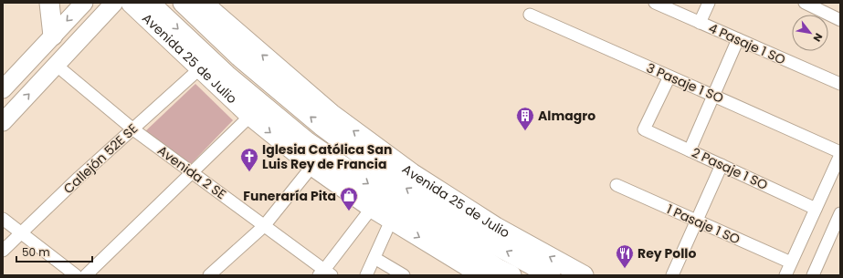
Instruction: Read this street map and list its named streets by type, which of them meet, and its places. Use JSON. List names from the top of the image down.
{
  "streets": {
    "main road": ["Avenida 25 de Julio"],
    "street": [
      "4 Pasaje 1 SO",
      "3 Pasaje 1 SO",
      "Callejón 52E SE",
      "2 Pasaje 1 SO",
      "Avenida 2 SE",
      "1 Pasaje 1 SO"
    ]
  },
  "crossings": [
    ["Avenida 25 de Julio", "Callejón 52E SE"],
    ["3 Pasaje 1 SO", "2 Pasaje 1 SO"],
    ["Callejón 52E SE", "Avenida 2 SE"]
  ],
  "places": {
    "building": ["Almagro"],
    "church": ["Iglesia Católica San Luis Rey de Francia"],
    "shop": ["Funeraría Pita"],
    "restaurant": ["Rey Pollo"]
  },
  "scale_bar": "50 m",
  "north": "bottom right"
}
